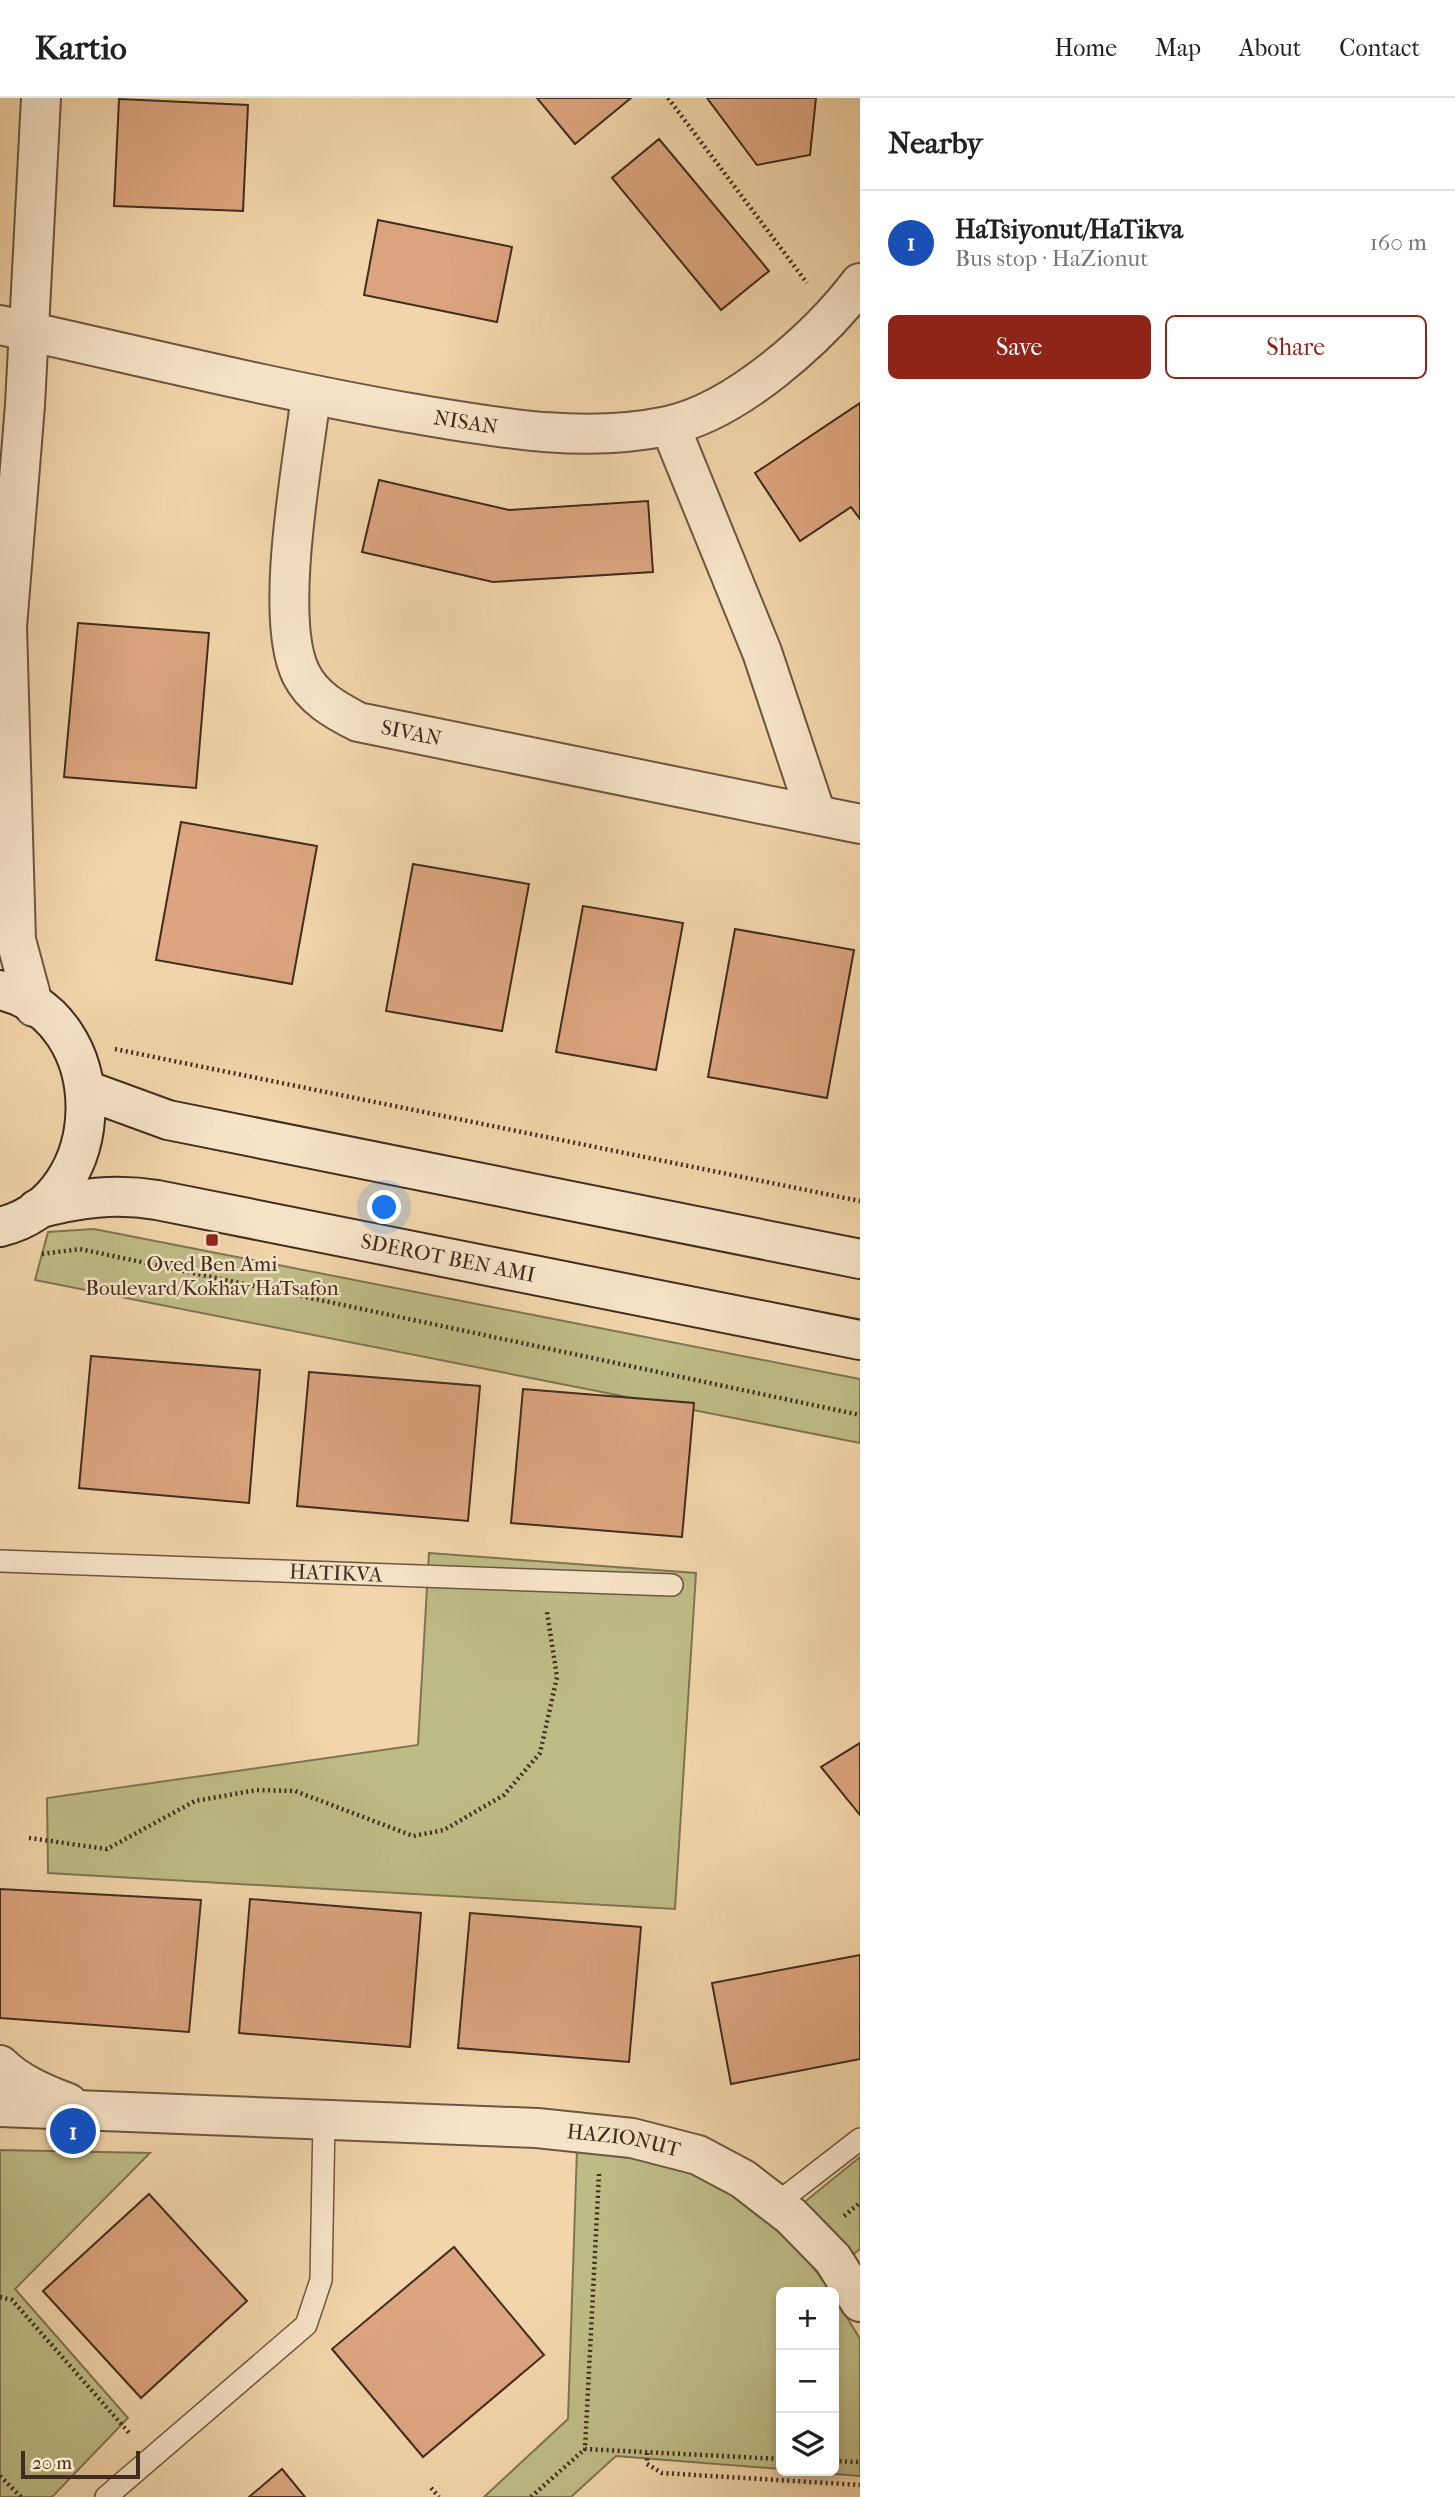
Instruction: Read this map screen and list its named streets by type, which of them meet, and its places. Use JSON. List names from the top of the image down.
{
  "streets": {
    "street": [
      "NISAN",
      "SIVAN",
      "SDEROT BEN AMI",
      "HAZIONUT"
    ],
    "lane": ["HATIKVA"]
  },
  "crossings": [
    ["NISAN", "SIVAN"]
  ],
  "places": {
    "transit": ["Oved Ben Ami Boulevard/Kokhav HaTsafon"]
  },
  "scale_bar": "20 m",
  "page": {
    "header": "Kartio",
    "nav": [
      "Home",
      "Map",
      "About",
      "Contact"
    ],
    "heading": "Nearby",
    "list": [
      {
        "mark": "1",
        "name": "HaTsiyonut/HaTikva",
        "note": "Bus stop · HaZionut",
        "value": "160 m"
      }
    ],
    "buttons": ["Save", "Share"],
    "pins": "1",
    "map_buttons": ["+", "−"],
    "scale": "20 m"
  }
}
